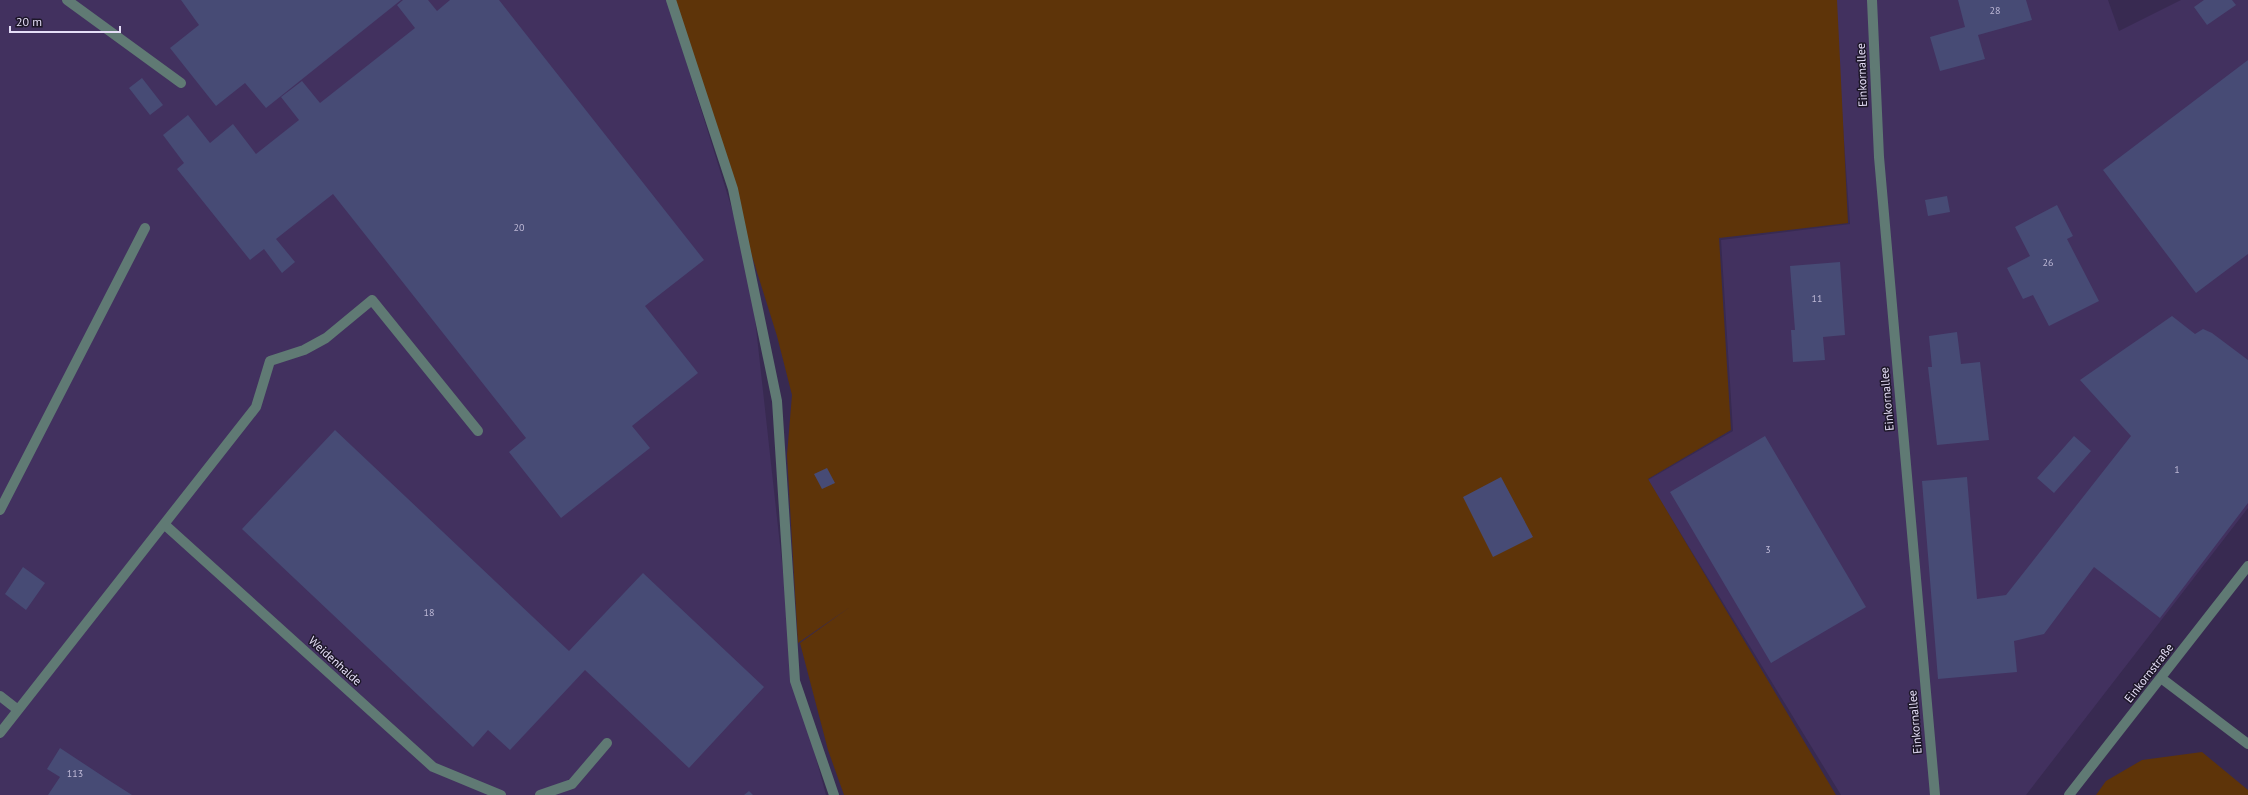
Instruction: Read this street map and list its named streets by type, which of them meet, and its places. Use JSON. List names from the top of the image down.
{
  "streets": {
    "street": ["Einkornallee", "Weidenhalde", "Einkornstraße"]
  },
  "house_numbers": [
    "28",
    "20",
    "26",
    "11",
    "1",
    "3",
    "18",
    "113"
  ],
  "scale_bar": "20 m"
}
